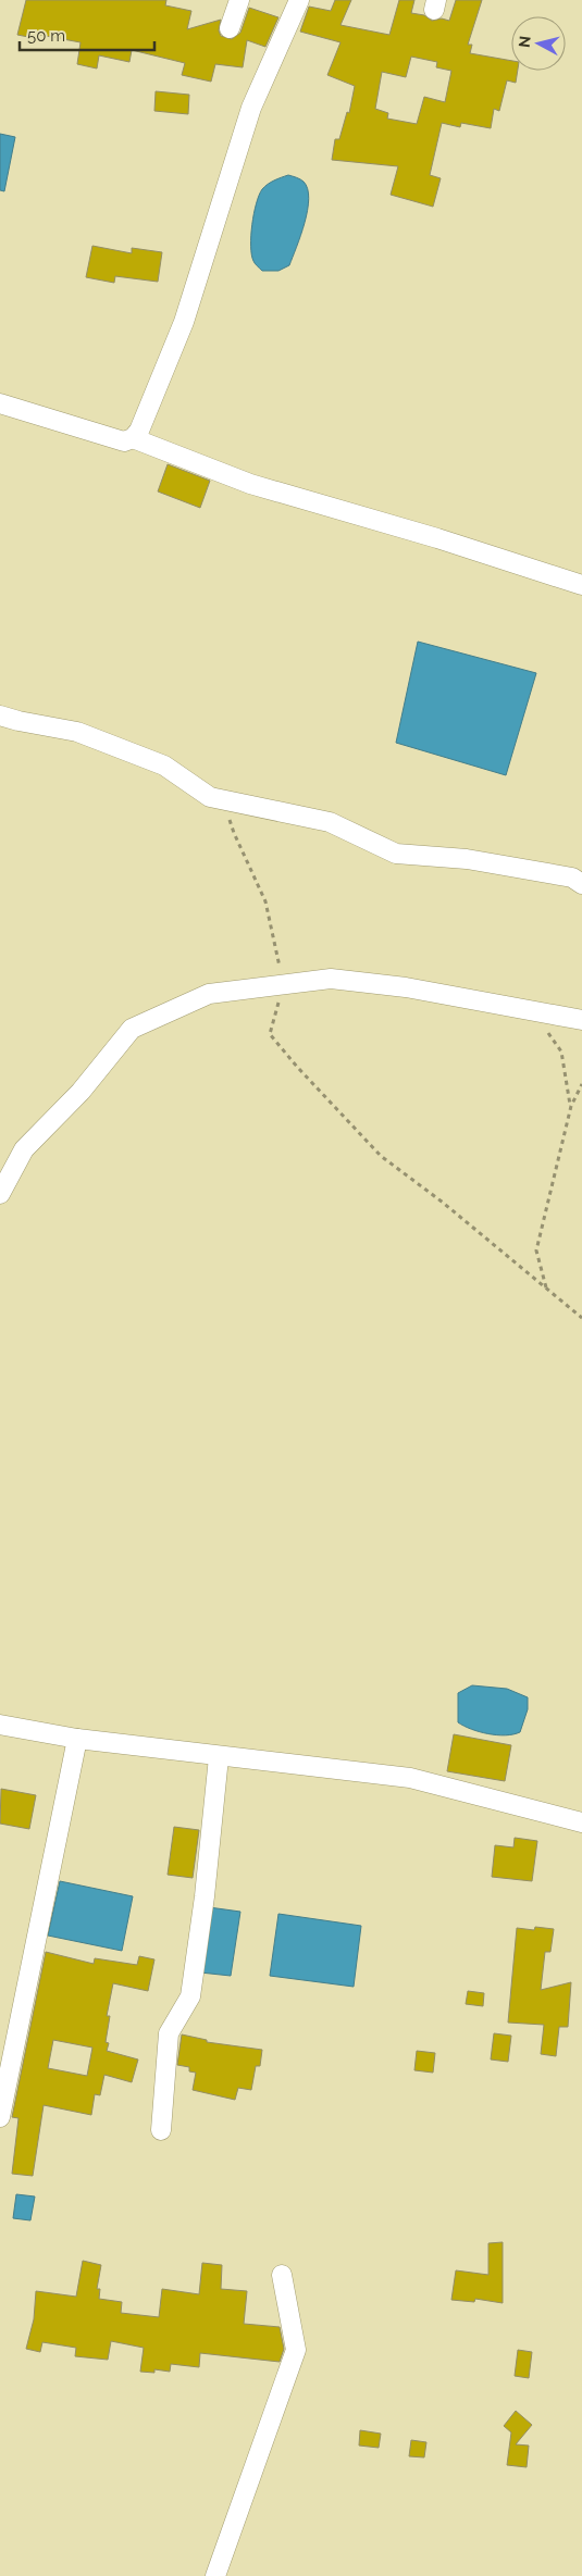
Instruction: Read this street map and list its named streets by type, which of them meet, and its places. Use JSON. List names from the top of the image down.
{
  "scale_bar": "50 m",
  "north": "left"
}
